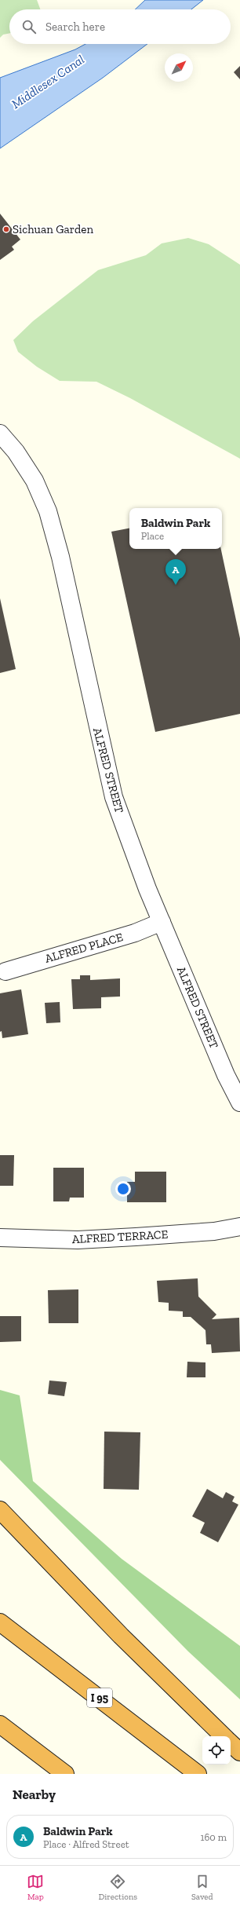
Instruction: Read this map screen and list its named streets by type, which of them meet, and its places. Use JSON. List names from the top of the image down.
{
  "streets": {
    "highway": ["I 95"],
    "street": ["ALFRED STREET", "ALFRED PLACE", "ALFRED TERRACE"]
  },
  "crossings": [
    ["ALFRED STREET", "ALFRED PLACE"]
  ],
  "water": ["Middlesex Canal"],
  "places": ["Sichuan Garden"],
  "north": "top right",
  "page": {
    "search": "Search here",
    "popup": ["Baldwin Park", "Place"],
    "pins": "A",
    "heading": "Nearby",
    "list": [
      {
        "mark": "A",
        "name": "Baldwin Park",
        "note": "Place · Alfred Street",
        "value": "160 m"
      }
    ],
    "nav": ["Map", "Directions", "Saved"]
  }
}
